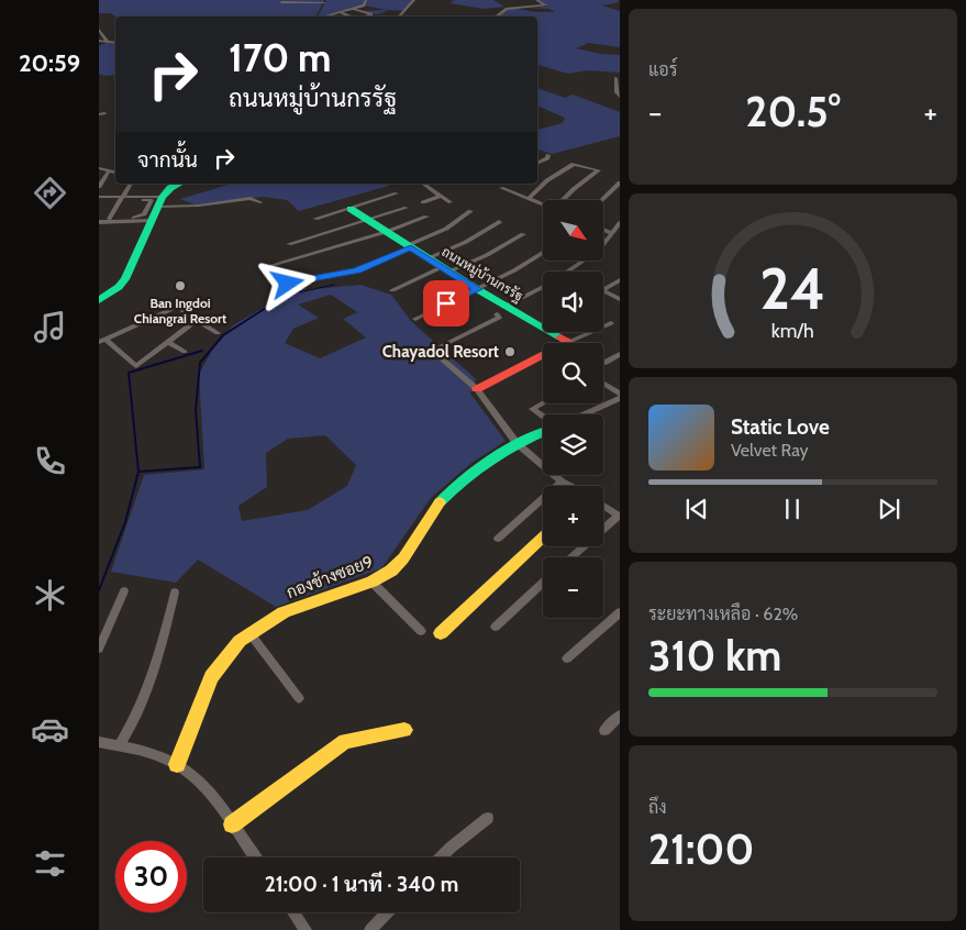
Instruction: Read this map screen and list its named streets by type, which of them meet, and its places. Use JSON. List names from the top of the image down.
{
  "streets": {
    "street": ["ถนนหมู่บ้านกรรัฐ", "กองช้างซอย9"]
  },
  "places": ["Ban Ingdoi Chiangrai Resort", "Chayadol Resort"],
  "north": "bottom right",
  "page": {
    "tabs": "20:59",
    "tile": [
      "แอร์",
      ["ระยะทางเหลือ · 62%", "310 km"],
      ["ถึง", "21:00"]
    ],
    "turn": ["170 m", "ถนนหมู่บ้านกรรัฐ"],
    "heat": ["−", "20.5°", "+"],
    "then": "จากนั้น",
    "map_buttons": ["+", "−"],
    "song": ["Static Love", "Velvet Ray"],
    "limit": "30",
    "trip": "21:00 · 1 นาที · 340 m",
    "gauge": ["24", "km/h"]
  }
}
